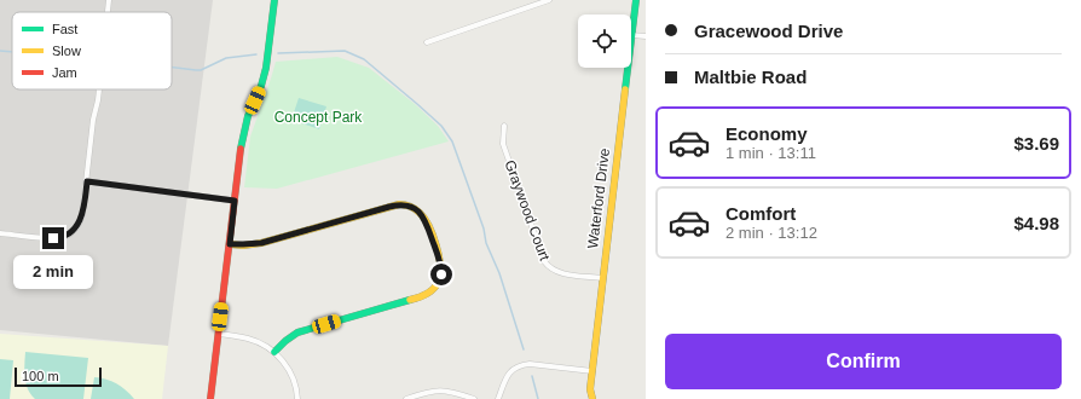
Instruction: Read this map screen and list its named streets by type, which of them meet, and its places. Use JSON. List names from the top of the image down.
{
  "streets": {
    "street": ["Waterford Drive", "Graywood Court"]
  },
  "crossings": [
    ["Waterford Drive", "Graywood Court"]
  ],
  "parks": ["Concept Park"],
  "legend": ["Fast", "Slow", "Jam"],
  "scale_bar": "100 m",
  "page": {
    "banner": ["Gracewood Drive", "Maltbie Road"],
    "list": [
      {
        "name": "Economy",
        "note": "1 min · 13:11",
        "value": "$3.69"
      },
      {
        "name": "Comfort",
        "note": "2 min · 13:12",
        "value": "$4.98"
      }
    ],
    "bubble": "2 min",
    "buttons": "Confirm",
    "scale": "100 m"
  }
}
